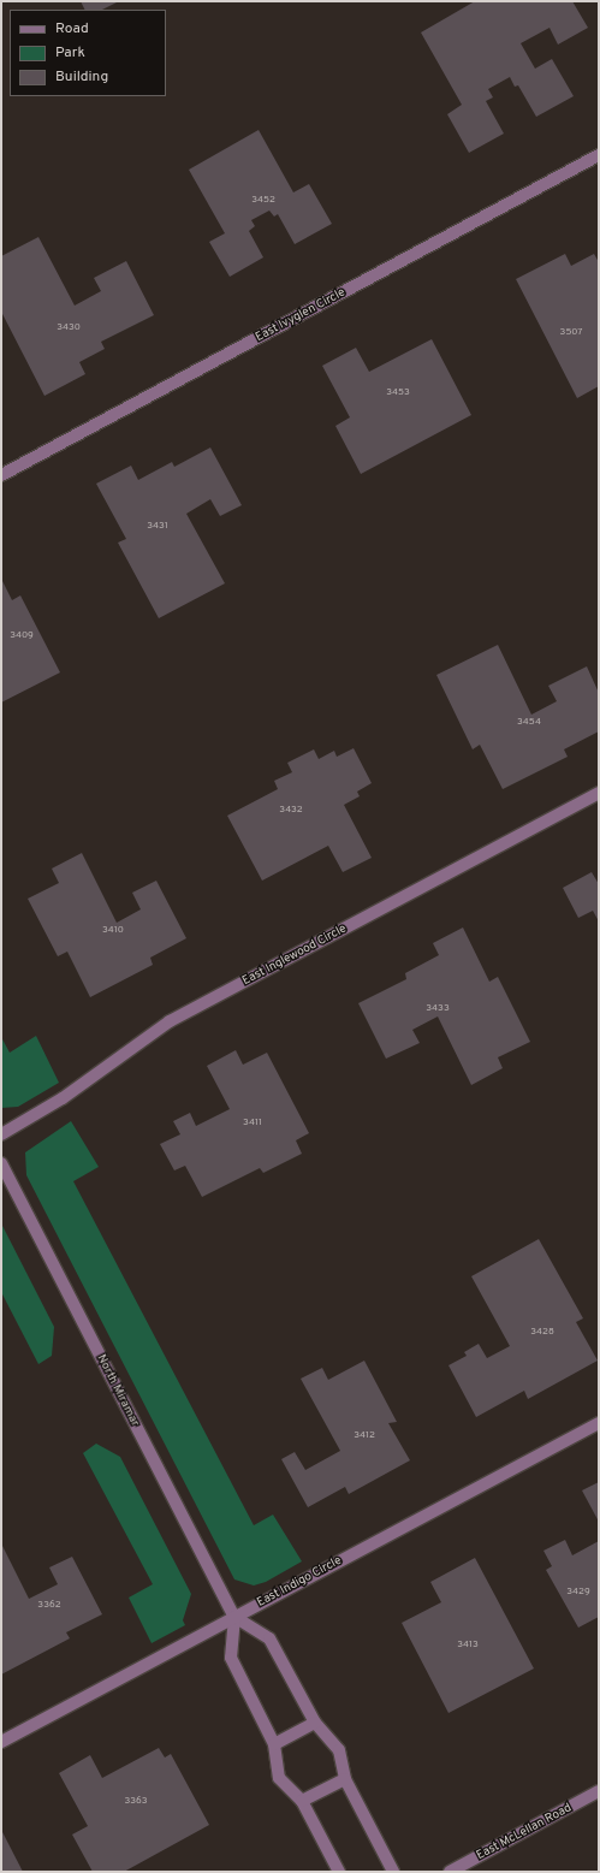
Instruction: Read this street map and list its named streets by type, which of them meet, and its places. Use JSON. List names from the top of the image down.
{
  "streets": {
    "street": [
      "East Ivyglen Circle",
      "East Inglewood Circle",
      "North Miramar",
      "East Indigo Circle",
      "East McLellan Road"
    ]
  },
  "crossings": [
    ["North Miramar", "East Indigo Circle"]
  ],
  "house_numbers": [
    "3452",
    "3430",
    "3507",
    "3453",
    "3431",
    "3409",
    "3454",
    "3432",
    "3410",
    "3433",
    "3411",
    "3428",
    "3412",
    "3429",
    "3362",
    "3413",
    "3363"
  ],
  "legend": ["Road", "Park", "Building"]
}
